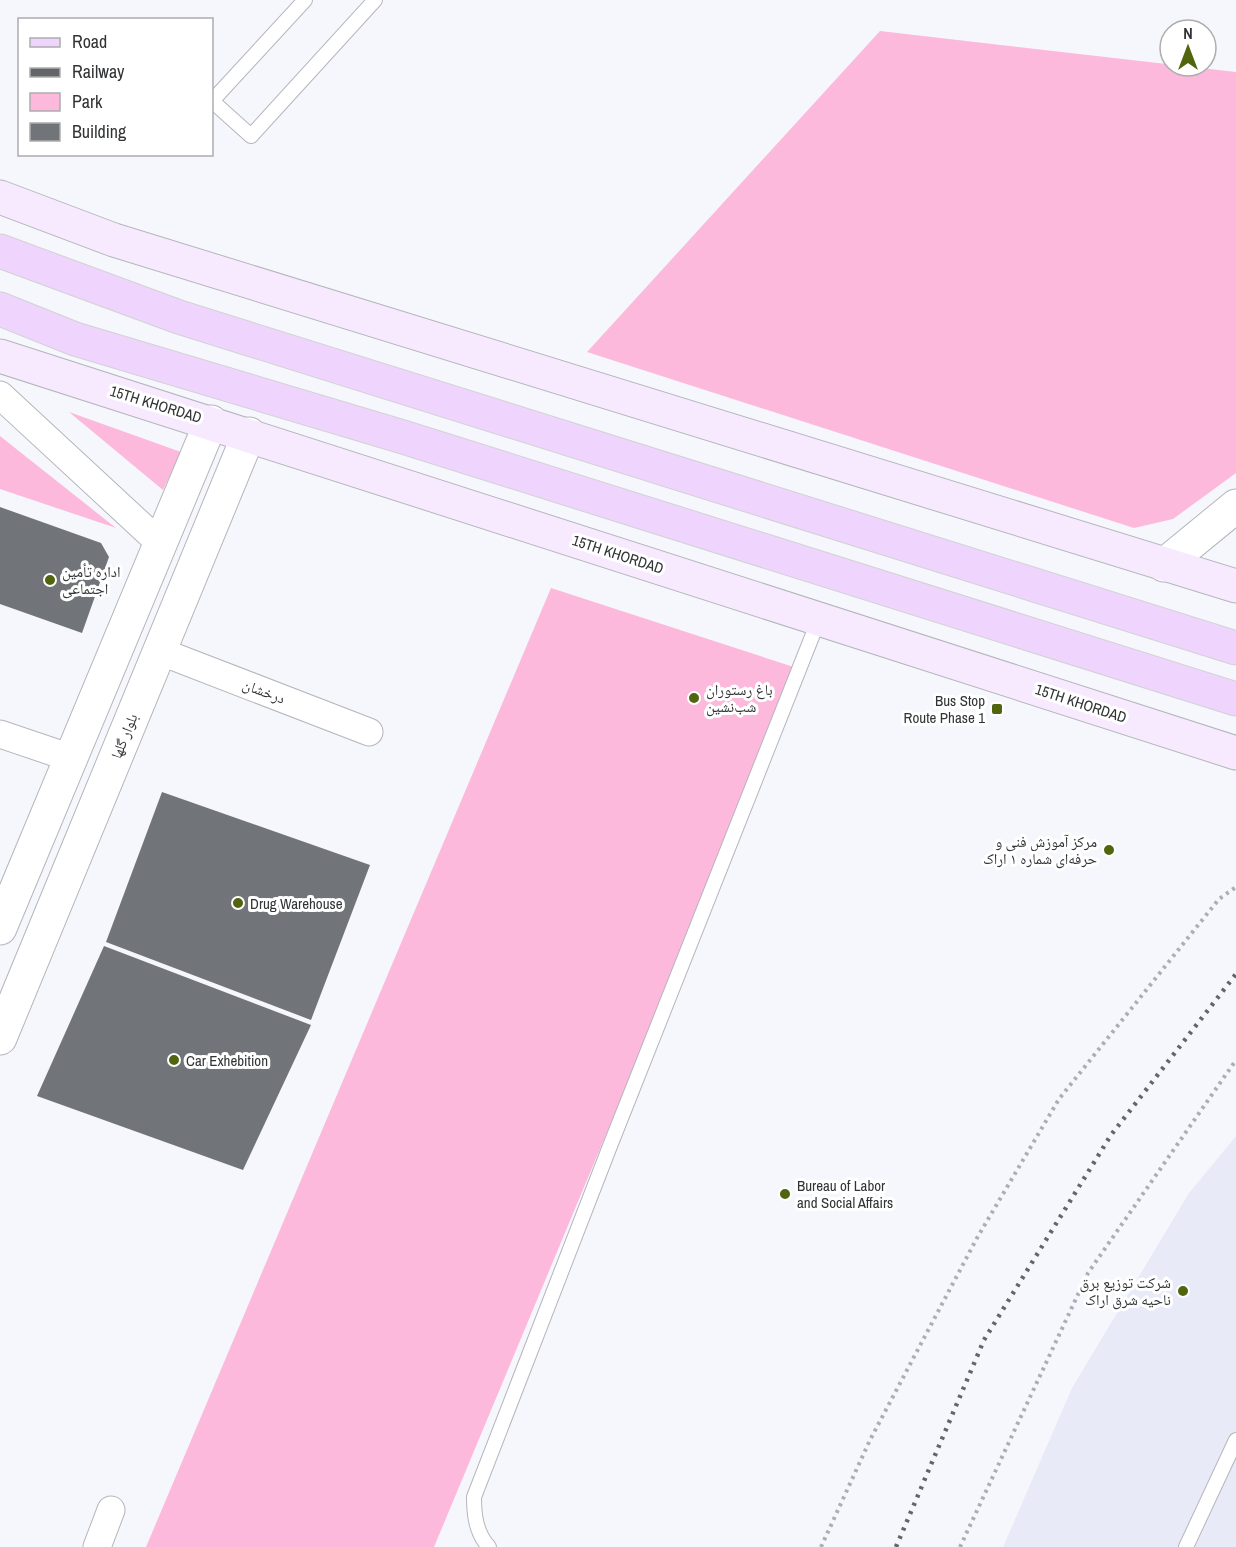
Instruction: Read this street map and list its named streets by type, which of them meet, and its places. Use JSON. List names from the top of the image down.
{
  "streets": {
    "main road": ["15TH KHORDAD"],
    "street": ["درخشان", "بلوار گلها"]
  },
  "crossings": [
    ["15TH KHORDAD", "بلوار گلها"],
    ["درخشان", "بلوار گلها"]
  ],
  "places": {
    "other": [
      "اداره تأمین اجتماعی",
      "باغ رستوران شب‌نشین",
      "مرکز آموزش فنی و حرفه‌ای شماره ۱ اراک",
      "Drug Warehouse",
      "Car Exhebition",
      "Bureau of Labor and Social Affairs",
      "شرکت توزیع برق ناحیه شرق اراک"
    ],
    "transit": ["Bus Stop Route Phase 1"]
  },
  "legend": [
    "Road",
    "Railway",
    "Park",
    "Building"
  ],
  "north": "top"
}
